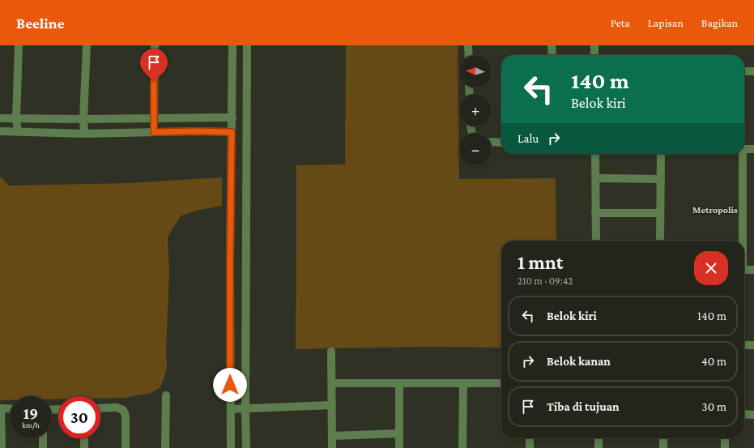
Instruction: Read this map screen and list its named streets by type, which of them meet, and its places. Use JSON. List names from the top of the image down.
{
  "districts": ["Metropolis"],
  "north": "left",
  "page": {
    "header": "Beeline",
    "nav": ["Peta", "Lapisan", "Bagikan"],
    "map_buttons": ["+", "−"],
    "turn": ["140 m", "Belok kiri"],
    "then": "Lalu",
    "heading": ["1 mnt", "210 m · 09:42"],
    "list": [
      {
        "name": "Belok kiri",
        "value": "140 m"
      },
      {
        "name": "Belok kanan",
        "value": "40 m"
      },
      {
        "name": "Tiba di tujuan",
        "value": "30 m"
      }
    ],
    "speed": "19 km/h",
    "limit": "30"
  }
}
